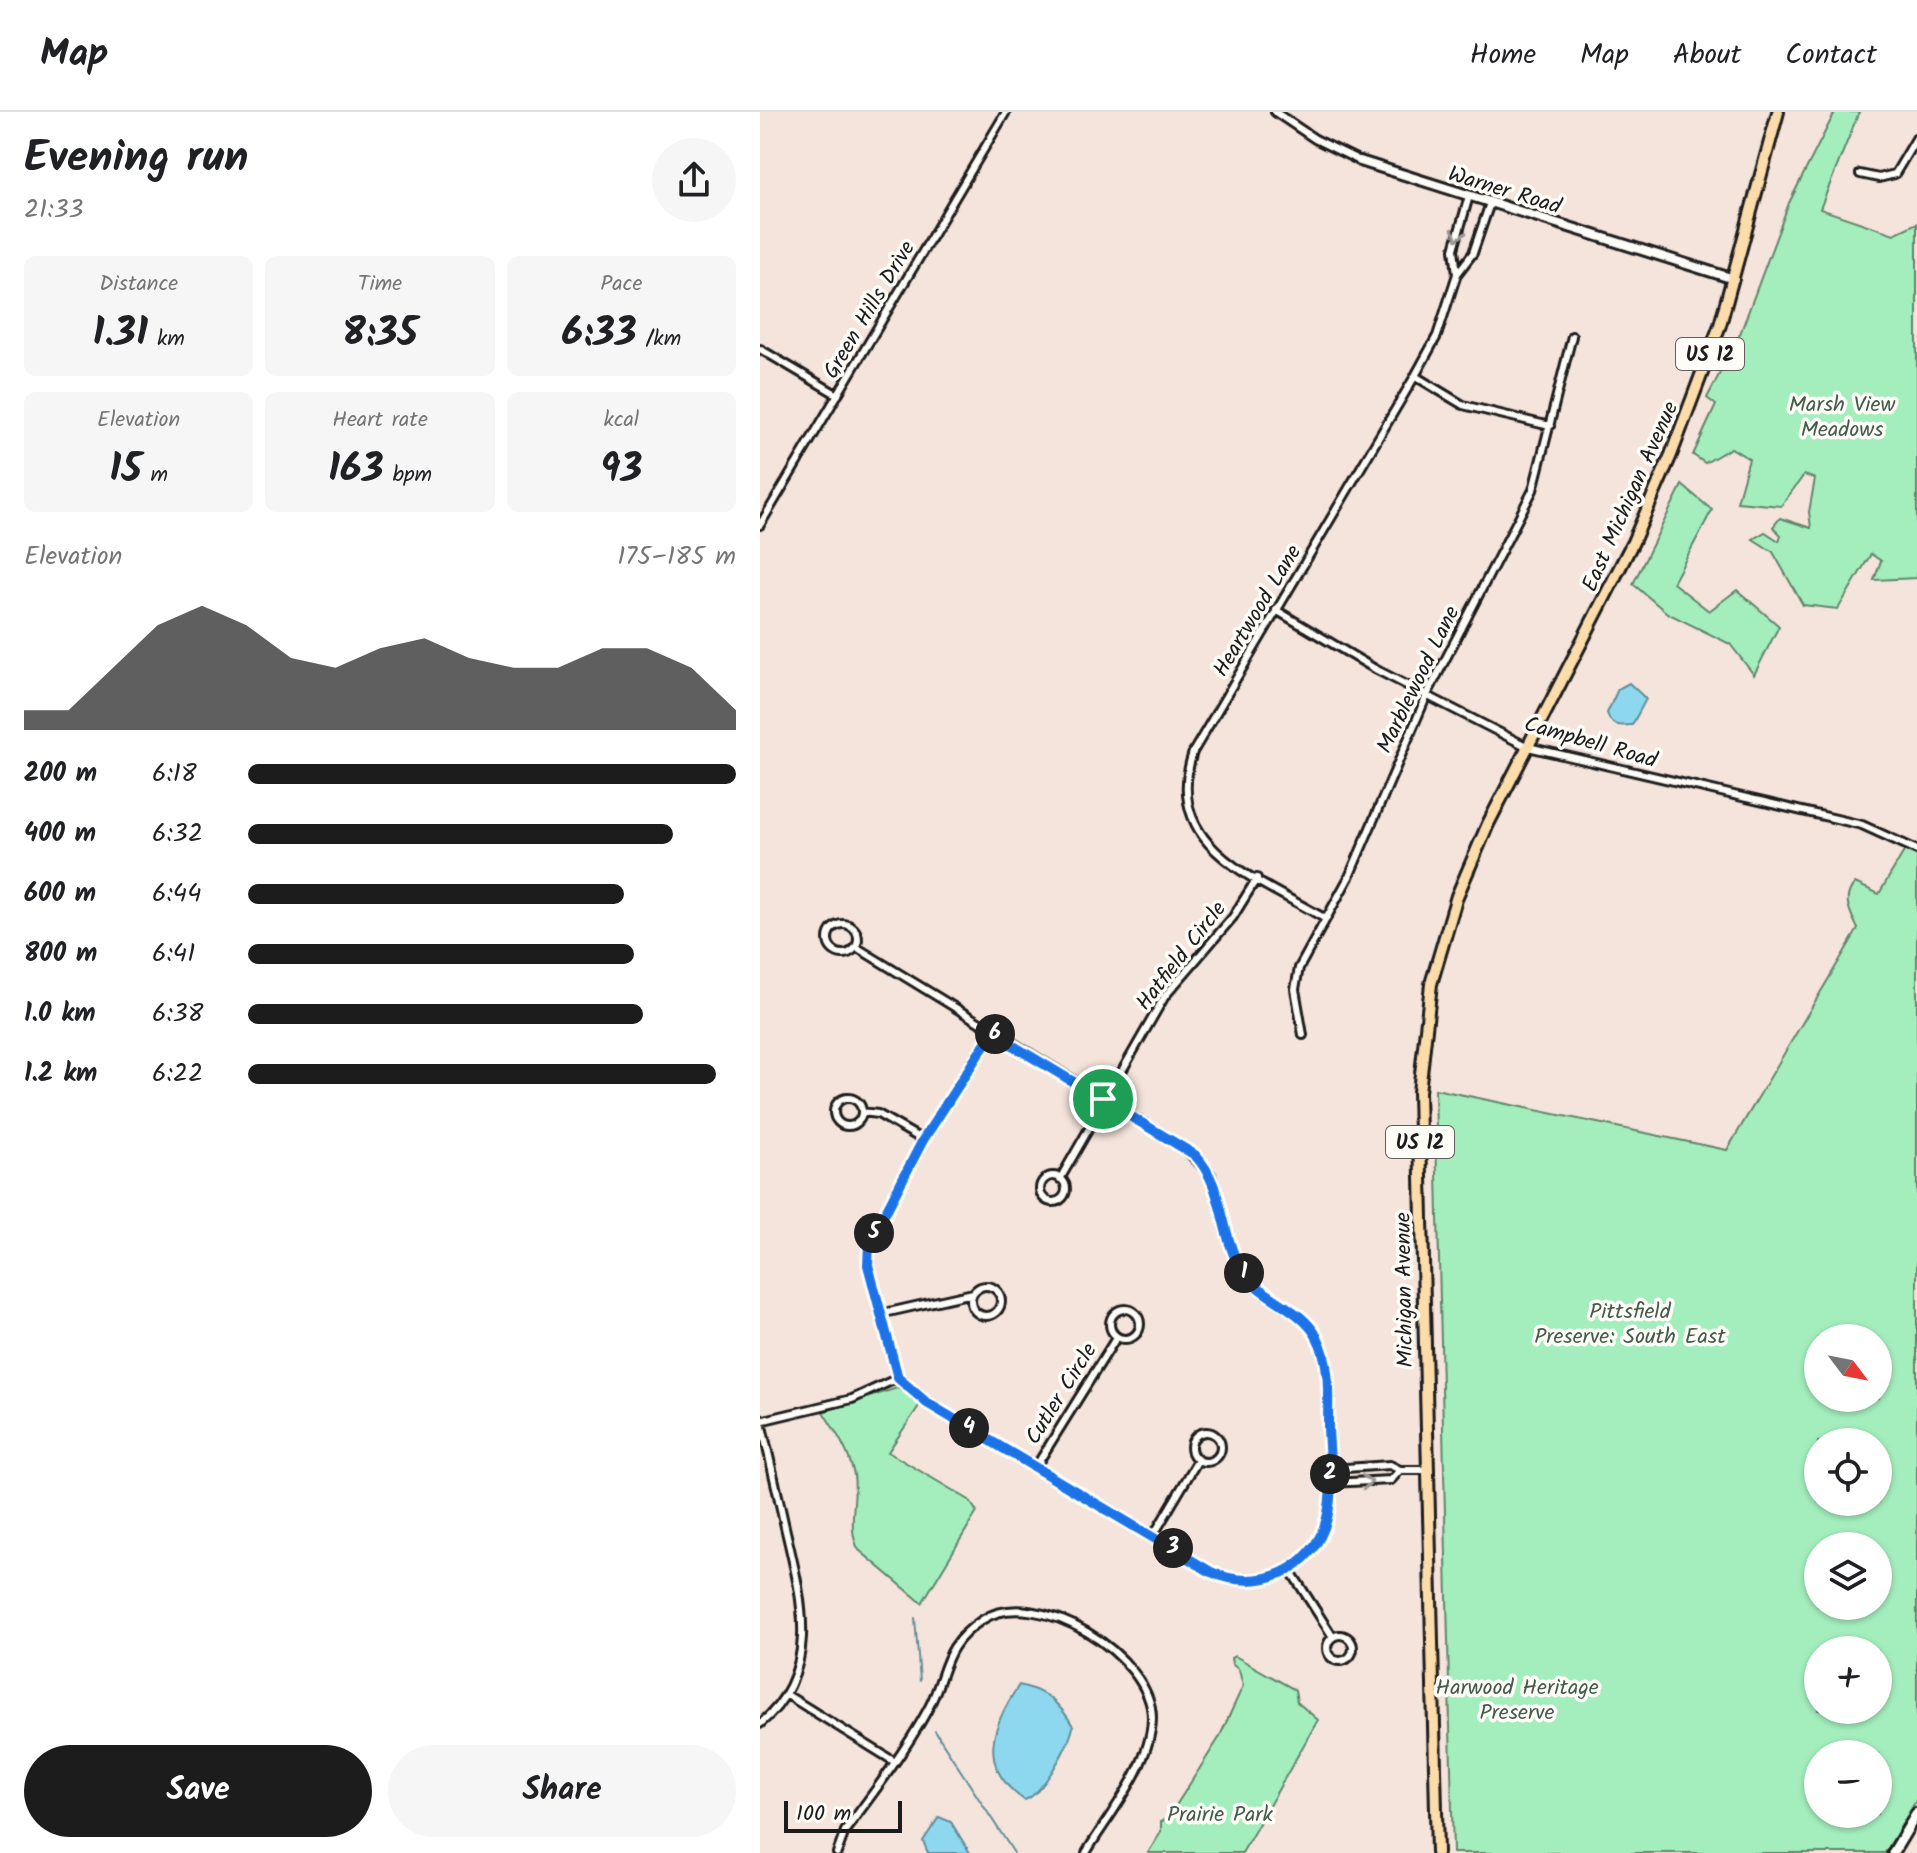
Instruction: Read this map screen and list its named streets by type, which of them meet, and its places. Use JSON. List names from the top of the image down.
{
  "streets": {
    "highway": ["US 12", "East Michigan Avenue", "Michigan Avenue"],
    "street": [
      "Warner Road",
      "Green Hills Drive",
      "Heartwood Lane",
      "Marblewood Lane",
      "Campbell Road",
      "Hatfield Circle",
      "Cutler Circle"
    ]
  },
  "crossings": [
    ["Warner Road", "East Michigan Avenue"],
    ["Warner Road", "Heartwood Lane"],
    ["East Michigan Avenue", "Campbell Road"],
    ["East Michigan Avenue", "Michigan Avenue"],
    ["Heartwood Lane", "Marblewood Lane"],
    ["Heartwood Lane", "Campbell Road"],
    ["Heartwood Lane", "Hatfield Circle"],
    ["Marblewood Lane", "Campbell Road"],
    ["Campbell Road", "Michigan Avenue"]
  ],
  "parks": [
    "Marsh View Meadows",
    "Pittsfield Preserve: South East",
    "Harwood Heritage Preserve",
    "Prairie Park"
  ],
  "scale_bar": "100 m",
  "north": "bottom right",
  "page": {
    "header": "Map",
    "nav": [
      "Home",
      "Map",
      "About",
      "Contact"
    ],
    "heading": ["Evening run", "21:33"],
    "stats": [
      ["Distance", "1.31 km"],
      ["Time", "8:35"],
      ["Pace", "6:33 /km"],
      ["Elevation", "15 m"],
      ["Heart rate", "163 bpm"],
      ["kcal", "93"]
    ],
    "chart": ["Elevation", "175–185 m"],
    "list": [
      {
        "name": "200 m",
        "note": "6:18"
      },
      {
        "name": "400 m",
        "note": "6:32"
      },
      {
        "name": "600 m",
        "note": "6:44"
      },
      {
        "name": "800 m",
        "note": "6:41"
      },
      {
        "name": "1.0 km",
        "note": "6:38"
      },
      {
        "name": "1.2 km",
        "note": "6:22"
      }
    ],
    "pins": [
      "6",
      "5",
      "1",
      "4",
      "2",
      "3"
    ],
    "map_buttons": ["+", "−"],
    "buttons": ["Save", "Share"],
    "scale": "100 m"
  }
}
